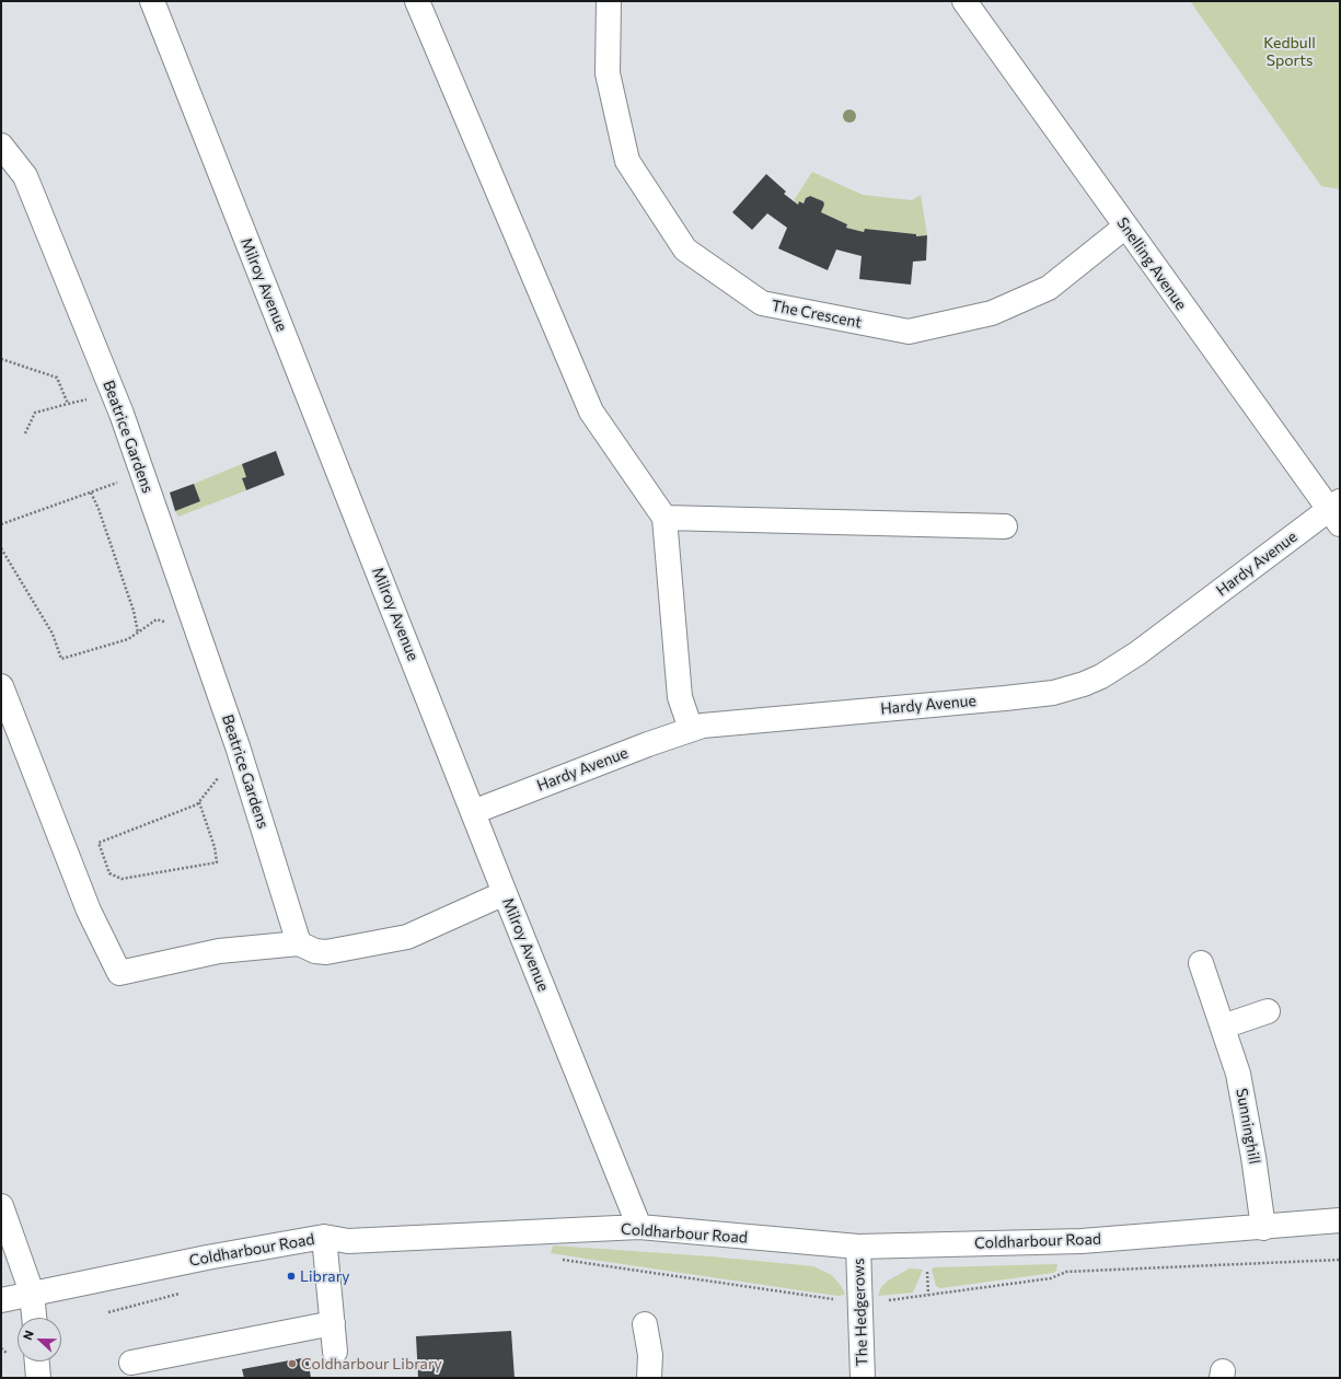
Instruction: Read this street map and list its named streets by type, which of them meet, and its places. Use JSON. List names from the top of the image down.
{
  "streets": {
    "street": [
      "Snelling Avenue",
      "Milroy Avenue",
      "The Crescent",
      "Beatrice Gardens",
      "Hardy Avenue",
      "Sunninghill",
      "Coldharbour Road",
      "The Hedgerows"
    ]
  },
  "crossings": [
    ["Snelling Avenue", "The Crescent"],
    ["Snelling Avenue", "Hardy Avenue"],
    ["Milroy Avenue", "Hardy Avenue"],
    ["Milroy Avenue", "Coldharbour Road"],
    ["Sunninghill", "Coldharbour Road"],
    ["Coldharbour Road", "The Hedgerows"]
  ],
  "parks": ["Kedbull Sports"],
  "places": ["Library", "Coldharbour Library"],
  "north": "left"
}
